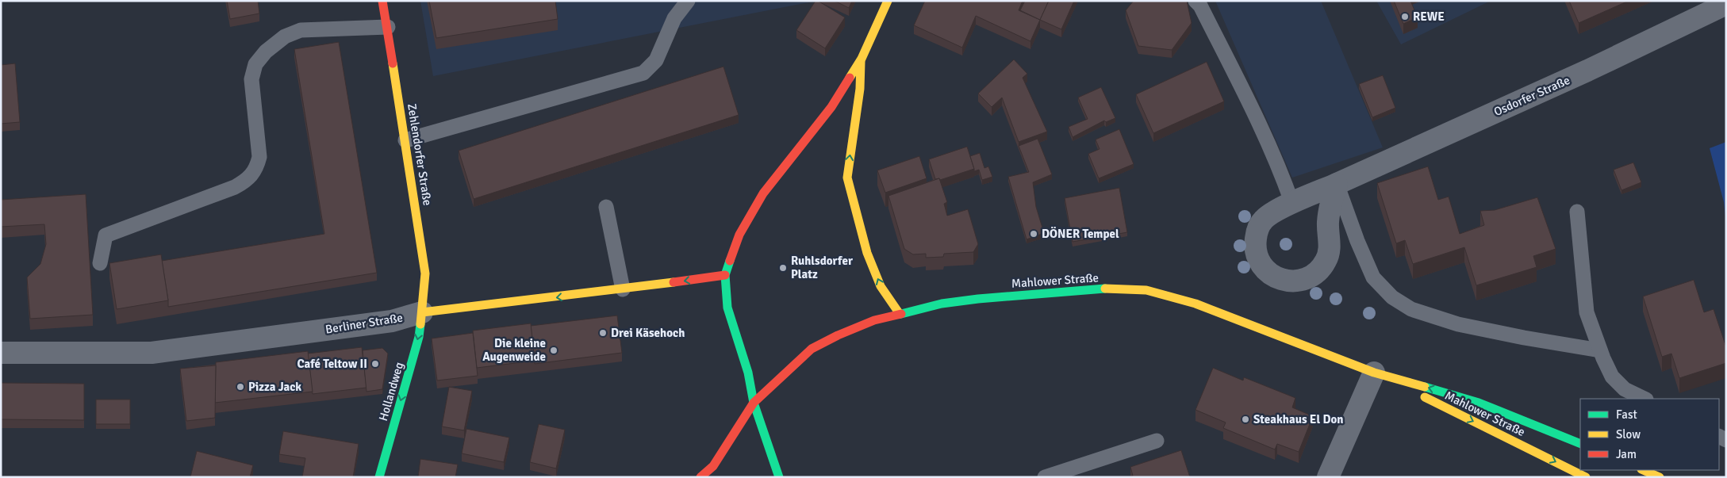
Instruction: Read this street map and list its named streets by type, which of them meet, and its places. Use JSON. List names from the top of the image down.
{
  "streets": {
    "street": [
      "Osdorfer Straße",
      "Zehlendorfer Straße",
      "Mahlower Straße",
      "Berliner Straße",
      "Hollandweg"
    ]
  },
  "crossings": [
    ["Zehlendorfer Straße", "Berliner Straße"],
    ["Zehlendorfer Straße", "Hollandweg"],
    ["Berliner Straße", "Hollandweg"]
  ],
  "one_way": ["Berliner Straße", "Hollandweg"],
  "places": [
    "REWE",
    "DÖNER Tempel",
    "Ruhlsdorfer Platz",
    "Drei Käsehoch",
    "Die kleine Augenweide",
    "Café Teltow II",
    "Pizza Jack",
    "Steakhaus El Don"
  ],
  "legend": ["Fast", "Slow", "Jam"]
}
